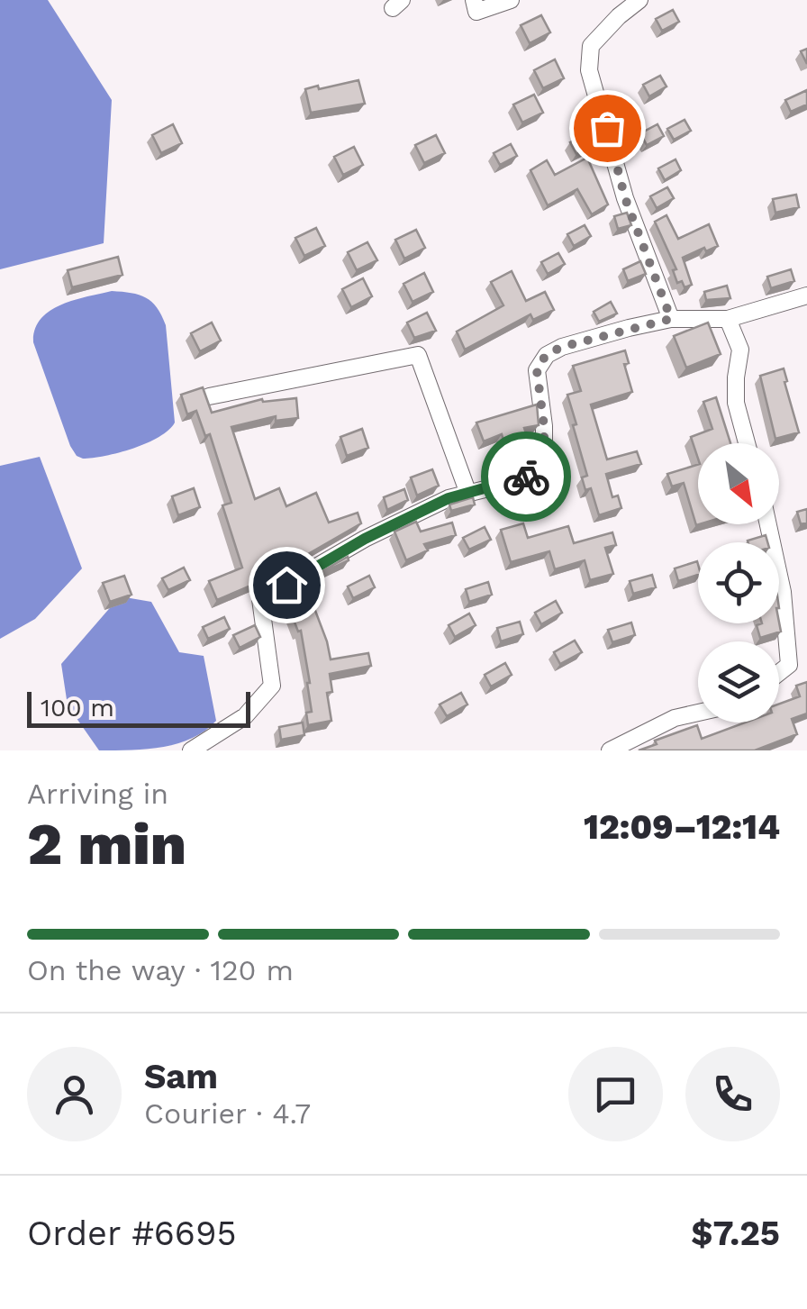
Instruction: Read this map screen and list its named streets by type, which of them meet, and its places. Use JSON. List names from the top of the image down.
{
  "scale_bar": "100 m",
  "north": "bottom right",
  "page": {
    "scale": "100 m",
    "heading": ["2 min", "Arriving in", "12:09–12:14"],
    "panel": [
      "Sam",
      "Courier · 4.7",
      "Order #6695",
      "$7.25"
    ],
    "bar": "On the way · 120 m"
  }
}
